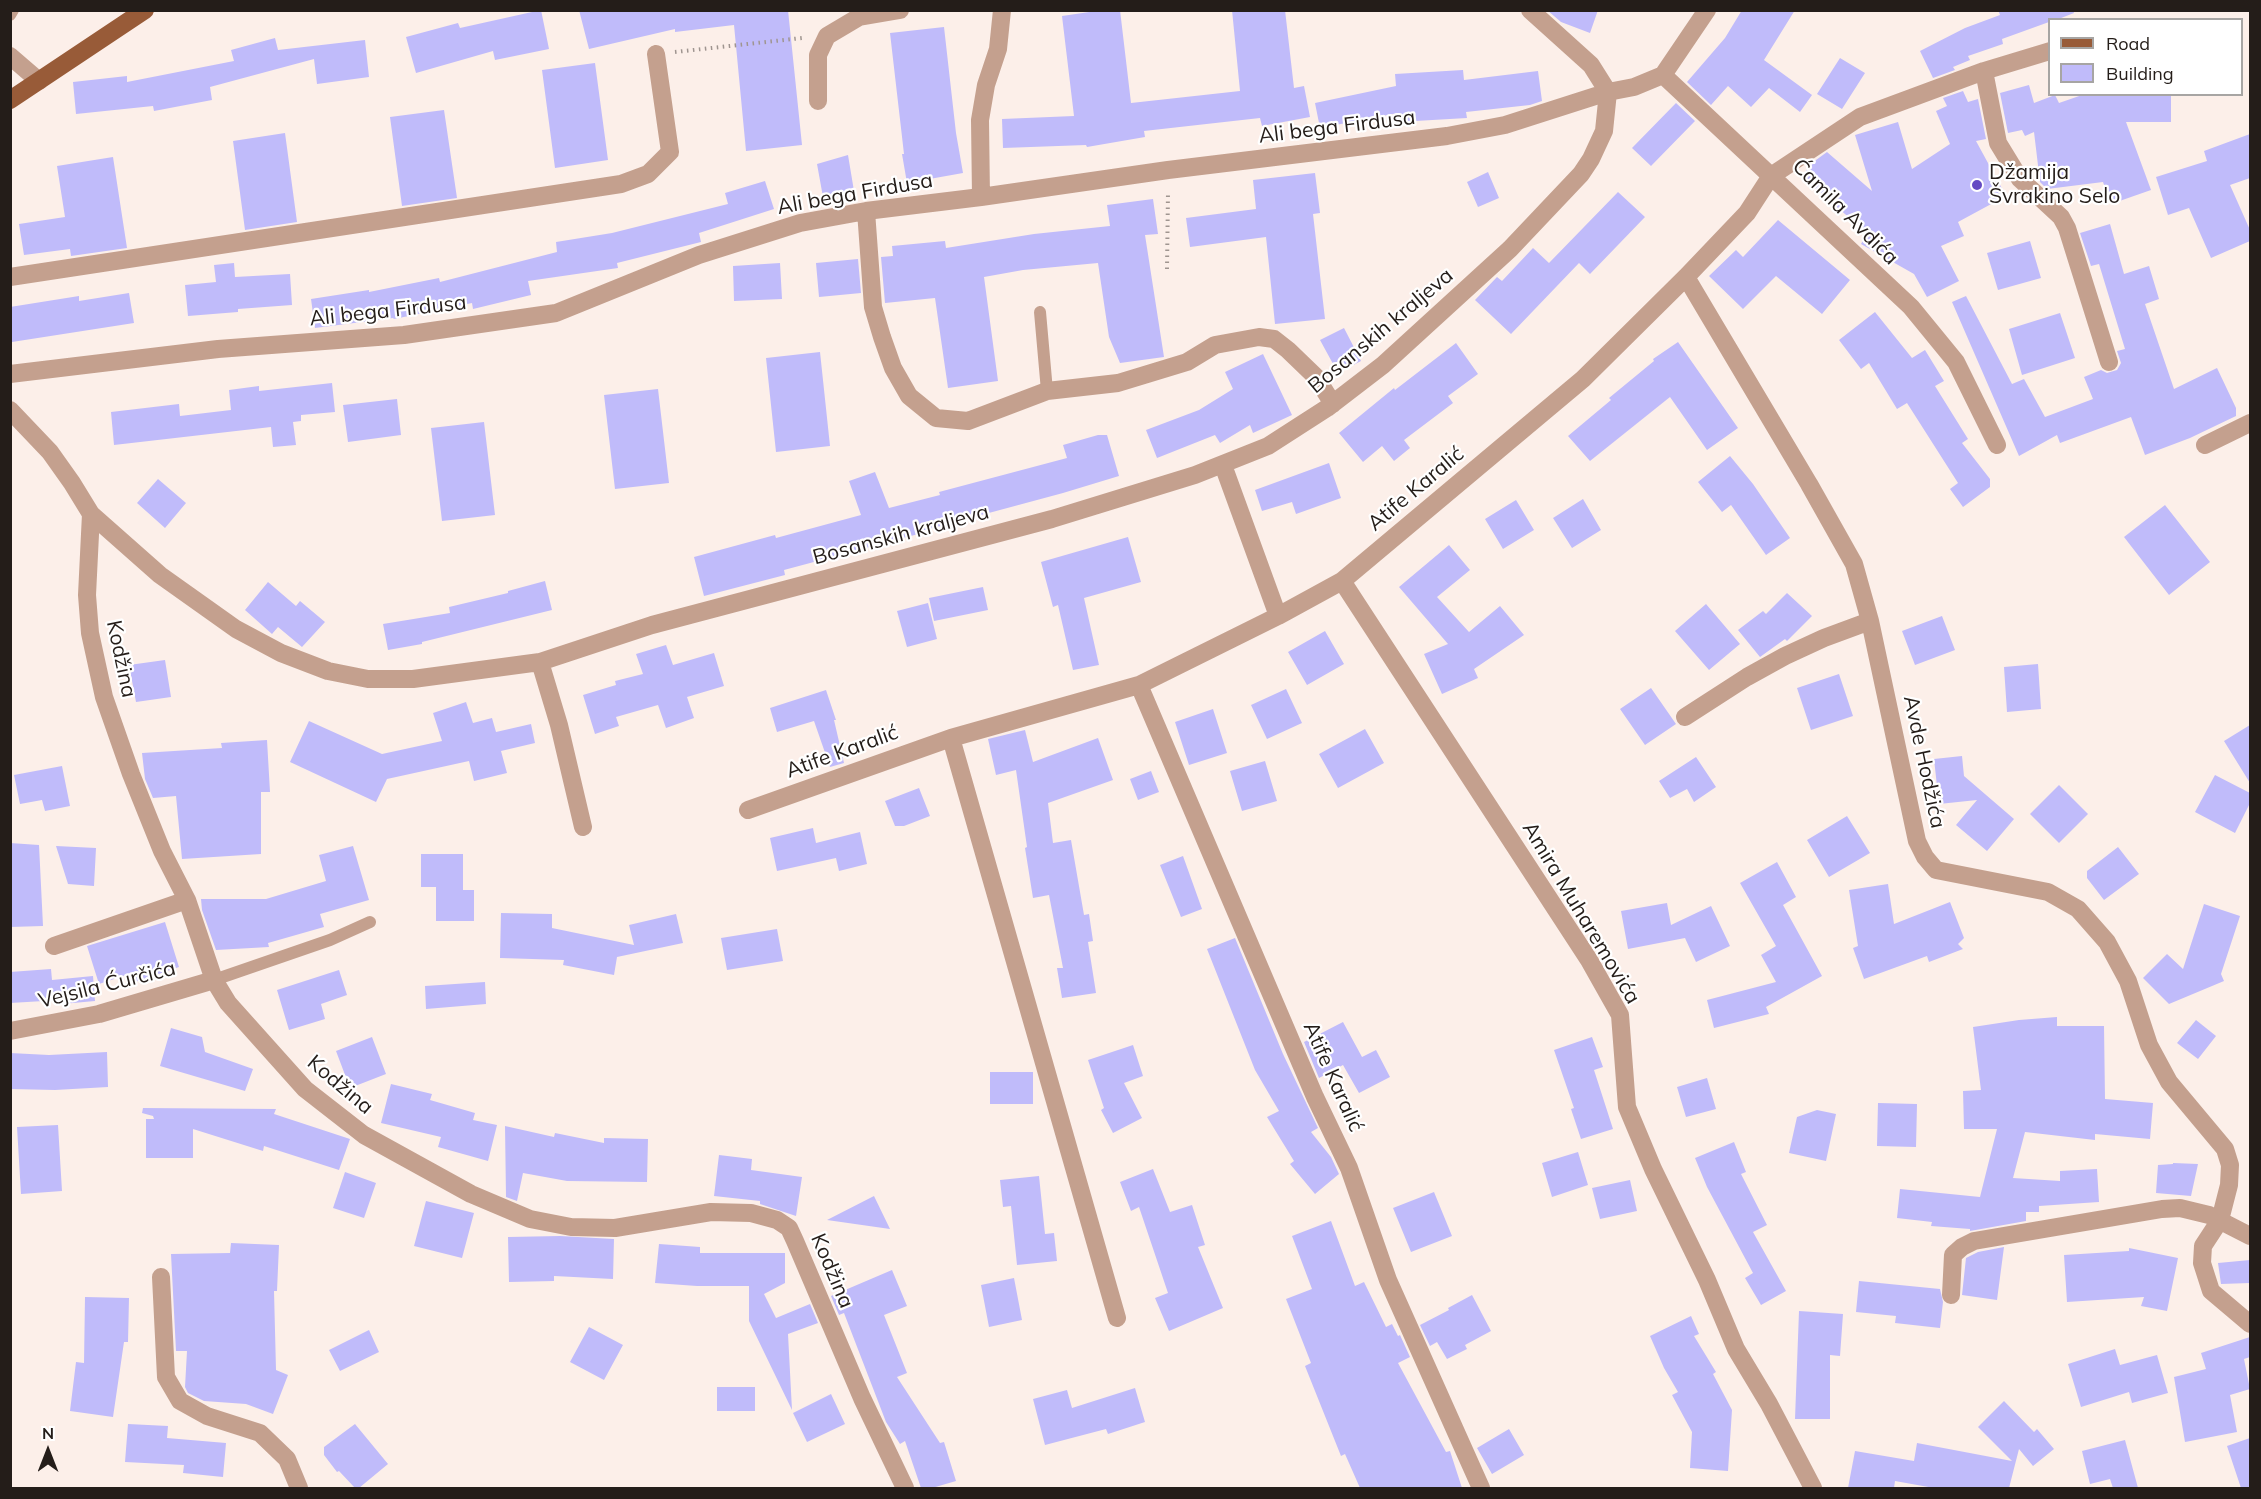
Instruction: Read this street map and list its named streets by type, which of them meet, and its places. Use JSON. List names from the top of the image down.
{
  "streets": {
    "street": [
      "Ali bega Firdusa",
      "Ćamila Avdića",
      "Bosanskih kraljeva",
      "Atife Karalić",
      "Kodžina",
      "Avde Hodžića",
      "Amira Muharemovića",
      "Vejsila Ćurčića"
    ]
  },
  "crossings": [
    ["Ali bega Firdusa", "Bosanskih kraljeva"],
    ["Bosanskih kraljeva", "Kodžina"],
    ["Atife Karalić", "Avde Hodžića"],
    ["Atife Karalić", "Amira Muharemovića"],
    ["Kodžina", "Vejsila Ćurčića"]
  ],
  "places": ["Džamija Švrakino Selo"],
  "legend": ["Road", "Building"],
  "north": "top"
}
